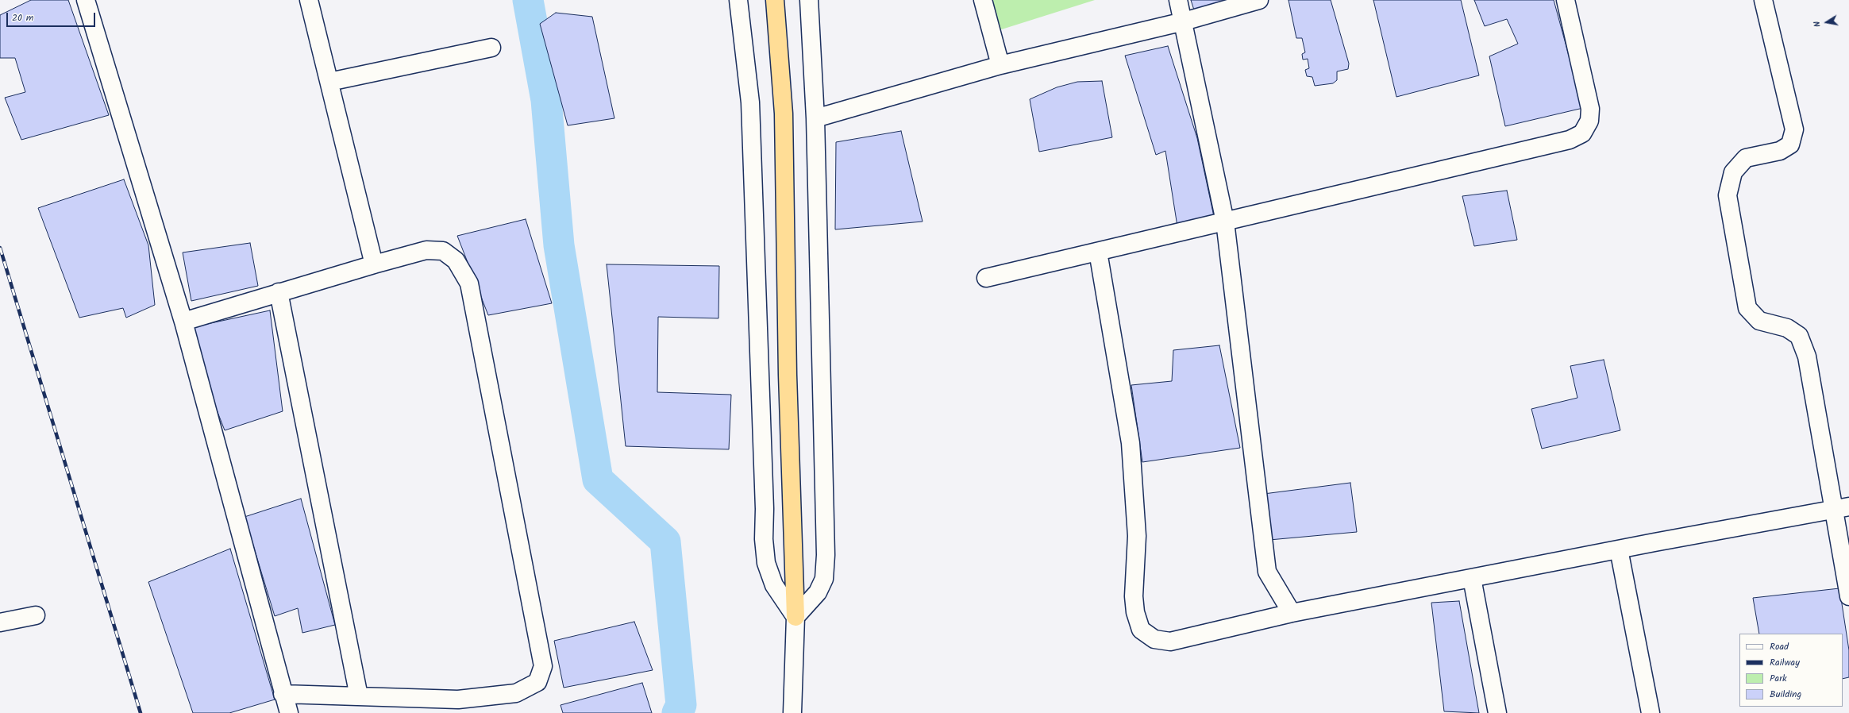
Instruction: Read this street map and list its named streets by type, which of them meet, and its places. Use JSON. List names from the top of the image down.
{
  "legend": [
    "Road",
    "Railway",
    "Park",
    "Building"
  ],
  "scale_bar": "20 m",
  "north": "left"
}
